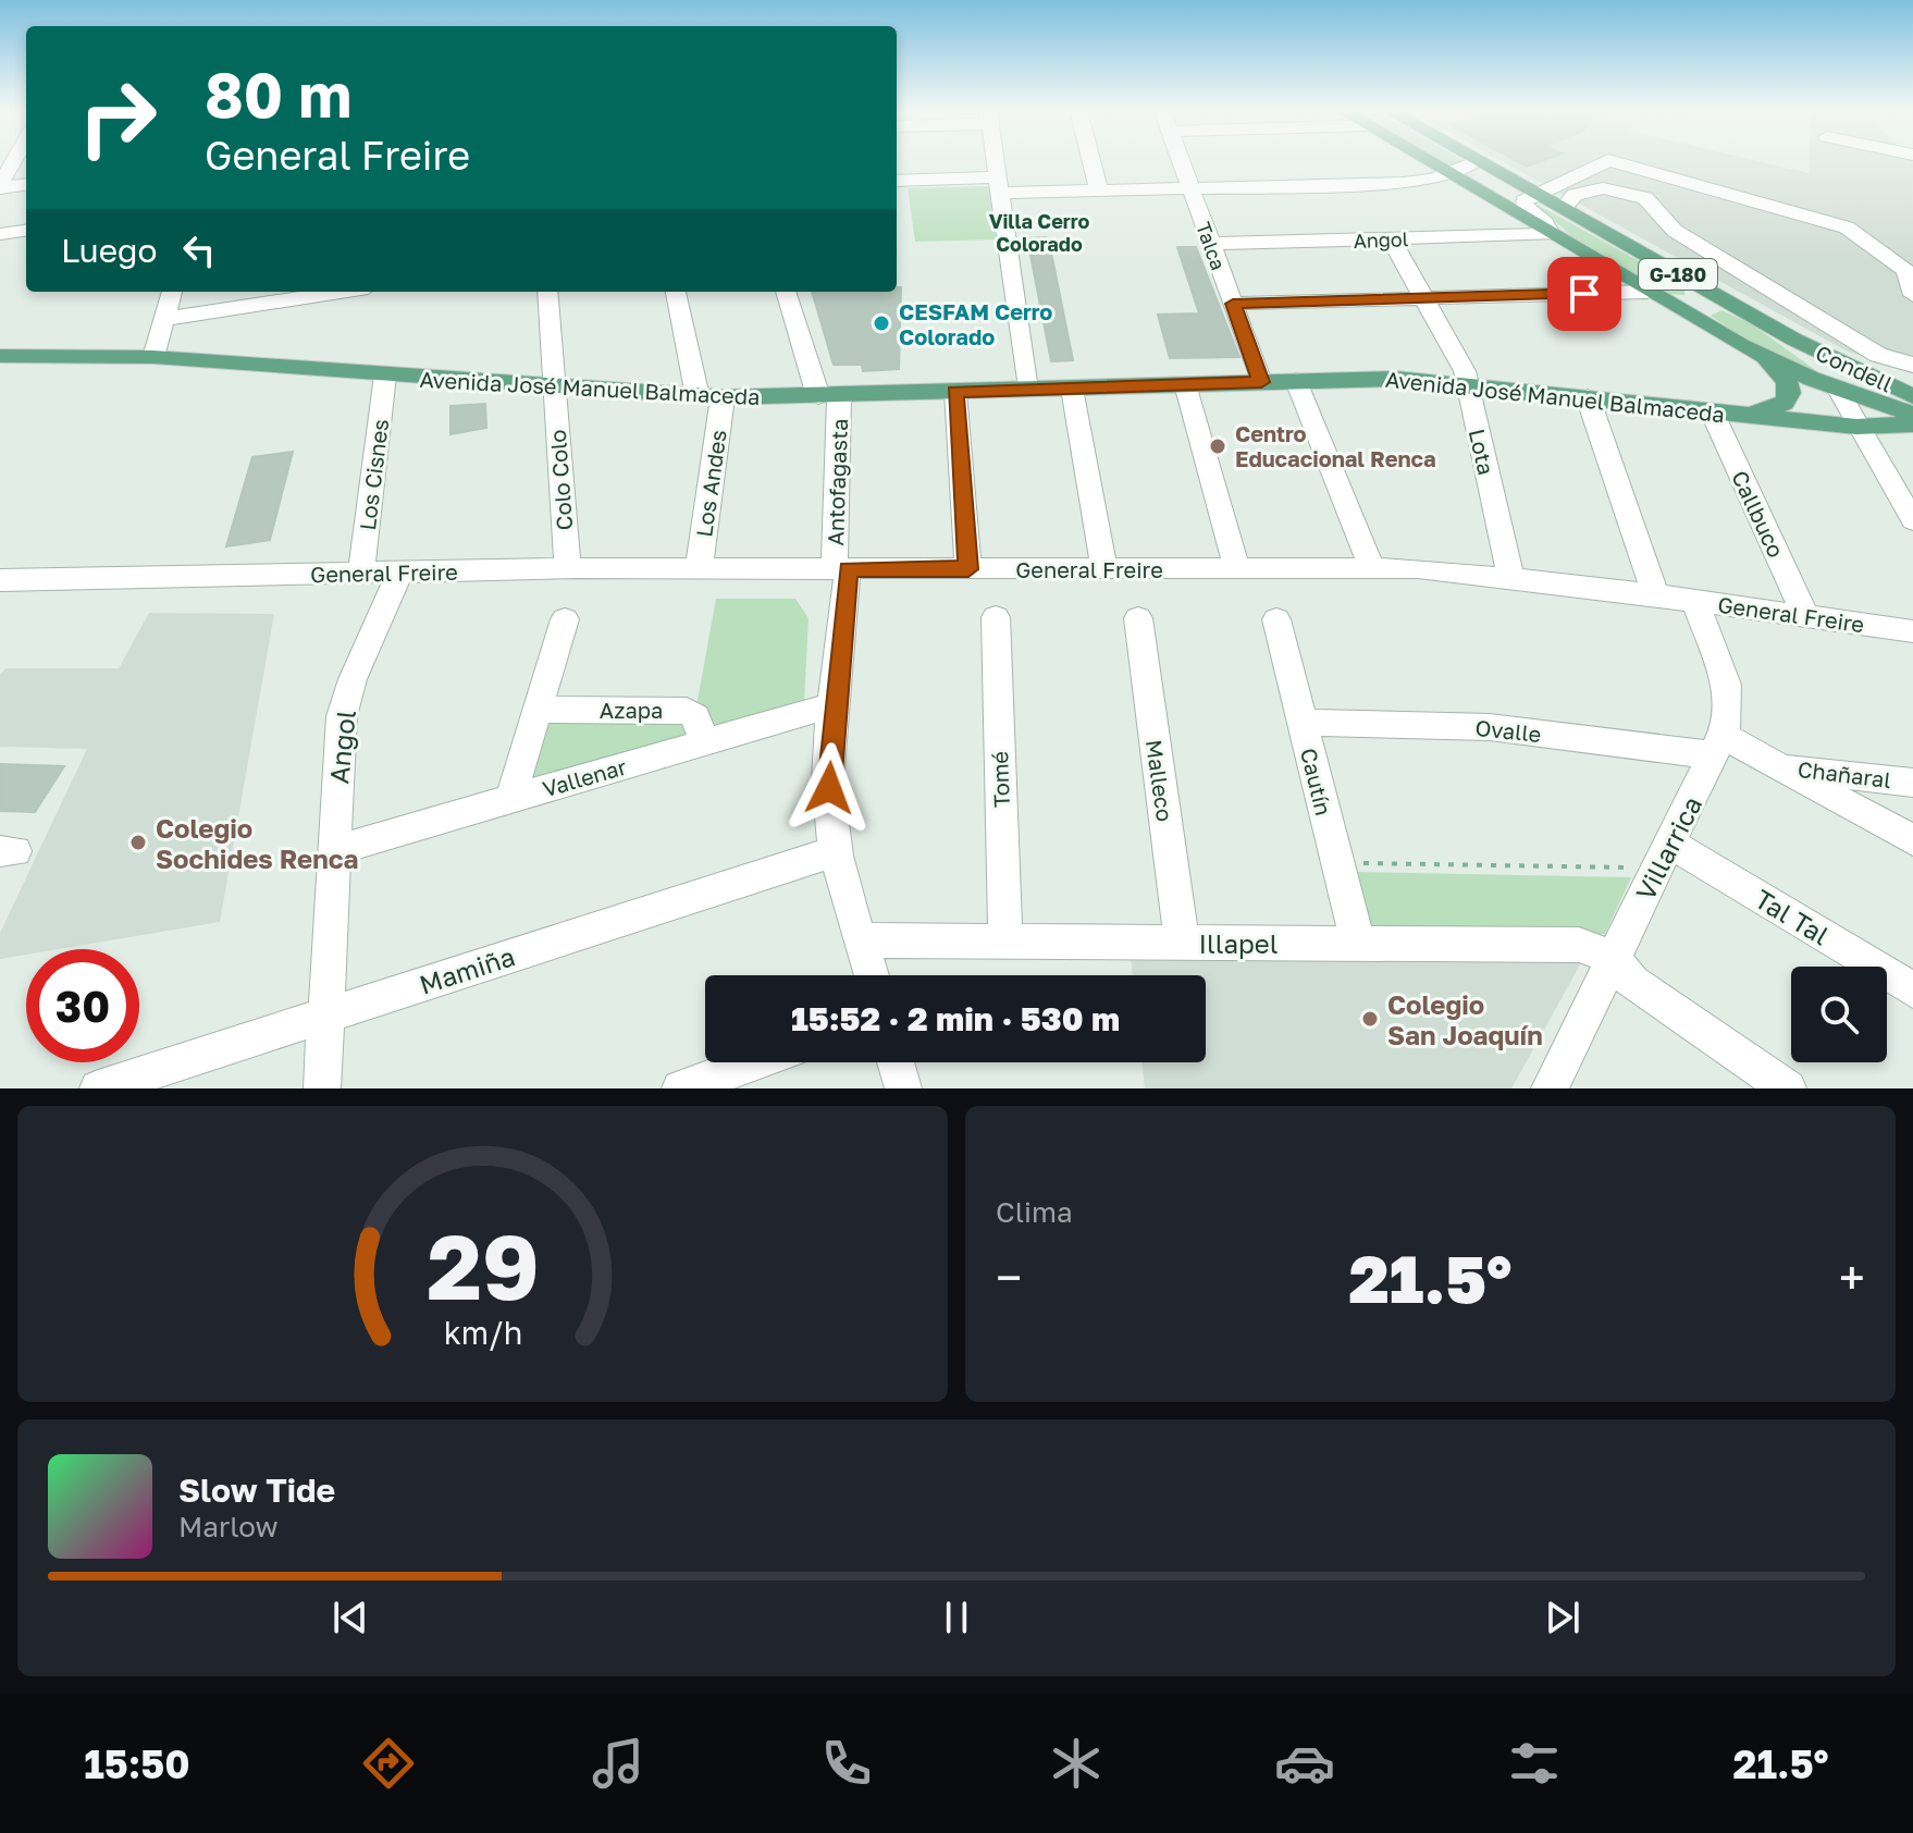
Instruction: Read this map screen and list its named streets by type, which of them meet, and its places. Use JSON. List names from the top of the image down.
{
  "streets": {
    "main road": ["G-180", "Condell", "Avenida José Manuel Balmaceda"],
    "street": [
      "Angol",
      "Talca",
      "Lota",
      "Los Cisnes",
      "Colo Colo",
      "Antofagasta",
      "Los Andes",
      "Callbuco",
      "General Freire",
      "Azapa",
      "Ovalle",
      "Chañaral",
      "Vallenar",
      "Tomé",
      "Malleco",
      "Cautín",
      "Villarrica",
      "Tal Tal",
      "Illapel",
      "Mamiña"
    ]
  },
  "crossings": [
    ["Angol", "Talca"],
    ["Angol", "G-180"],
    ["Angol", "Lota"],
    ["Angol", "General Freire"],
    ["Angol", "Vallenar"],
    ["Angol", "Mamiña"],
    ["Talca", "Avenida José Manuel Balmaceda"],
    ["G-180", "Condell"],
    ["Avenida José Manuel Balmaceda", "Lota"],
    ["Avenida José Manuel Balmaceda", "Los Cisnes"],
    ["Avenida José Manuel Balmaceda", "Colo Colo"],
    ["Avenida José Manuel Balmaceda", "Antofagasta"],
    ["Avenida José Manuel Balmaceda", "Los Andes"],
    ["Avenida José Manuel Balmaceda", "Callbuco"],
    ["Lota", "General Freire"],
    ["Los Cisnes", "General Freire"],
    ["Colo Colo", "General Freire"],
    ["Antofagasta", "General Freire"],
    ["Antofagasta", "Vallenar"],
    ["Antofagasta", "Illapel"],
    ["Antofagasta", "Mamiña"],
    ["Los Andes", "General Freire"],
    ["Callbuco", "General Freire"],
    ["General Freire", "Villarrica"],
    ["Azapa", "Vallenar"],
    ["Ovalle", "Chañaral"],
    ["Ovalle", "Cautín"],
    ["Ovalle", "Villarrica"],
    ["Chañaral", "Villarrica"],
    ["Tomé", "Illapel"],
    ["Malleco", "Illapel"],
    ["Cautín", "Illapel"],
    ["Villarrica", "Tal Tal"],
    ["Villarrica", "Illapel"]
  ],
  "districts": ["Villa Cerro Colorado"],
  "places": [
    "CESFAM Cerro Colorado",
    "Centro Educacional Renca",
    "Colegio Sochides Renca",
    "Colegio San Joaquín"
  ],
  "page": {
    "turn": ["80 m", "General Freire"],
    "then": "Luego",
    "limit": "30",
    "trip": "15:52 · 2 min · 530 m",
    "tile": "Clima",
    "heat": ["−", "21.5°", "+"],
    "song": ["Slow Tide", "Marlow"],
    "tabs": ["15:50", "21.5°"],
    "gauge": ["29", "km/h"]
  }
}
